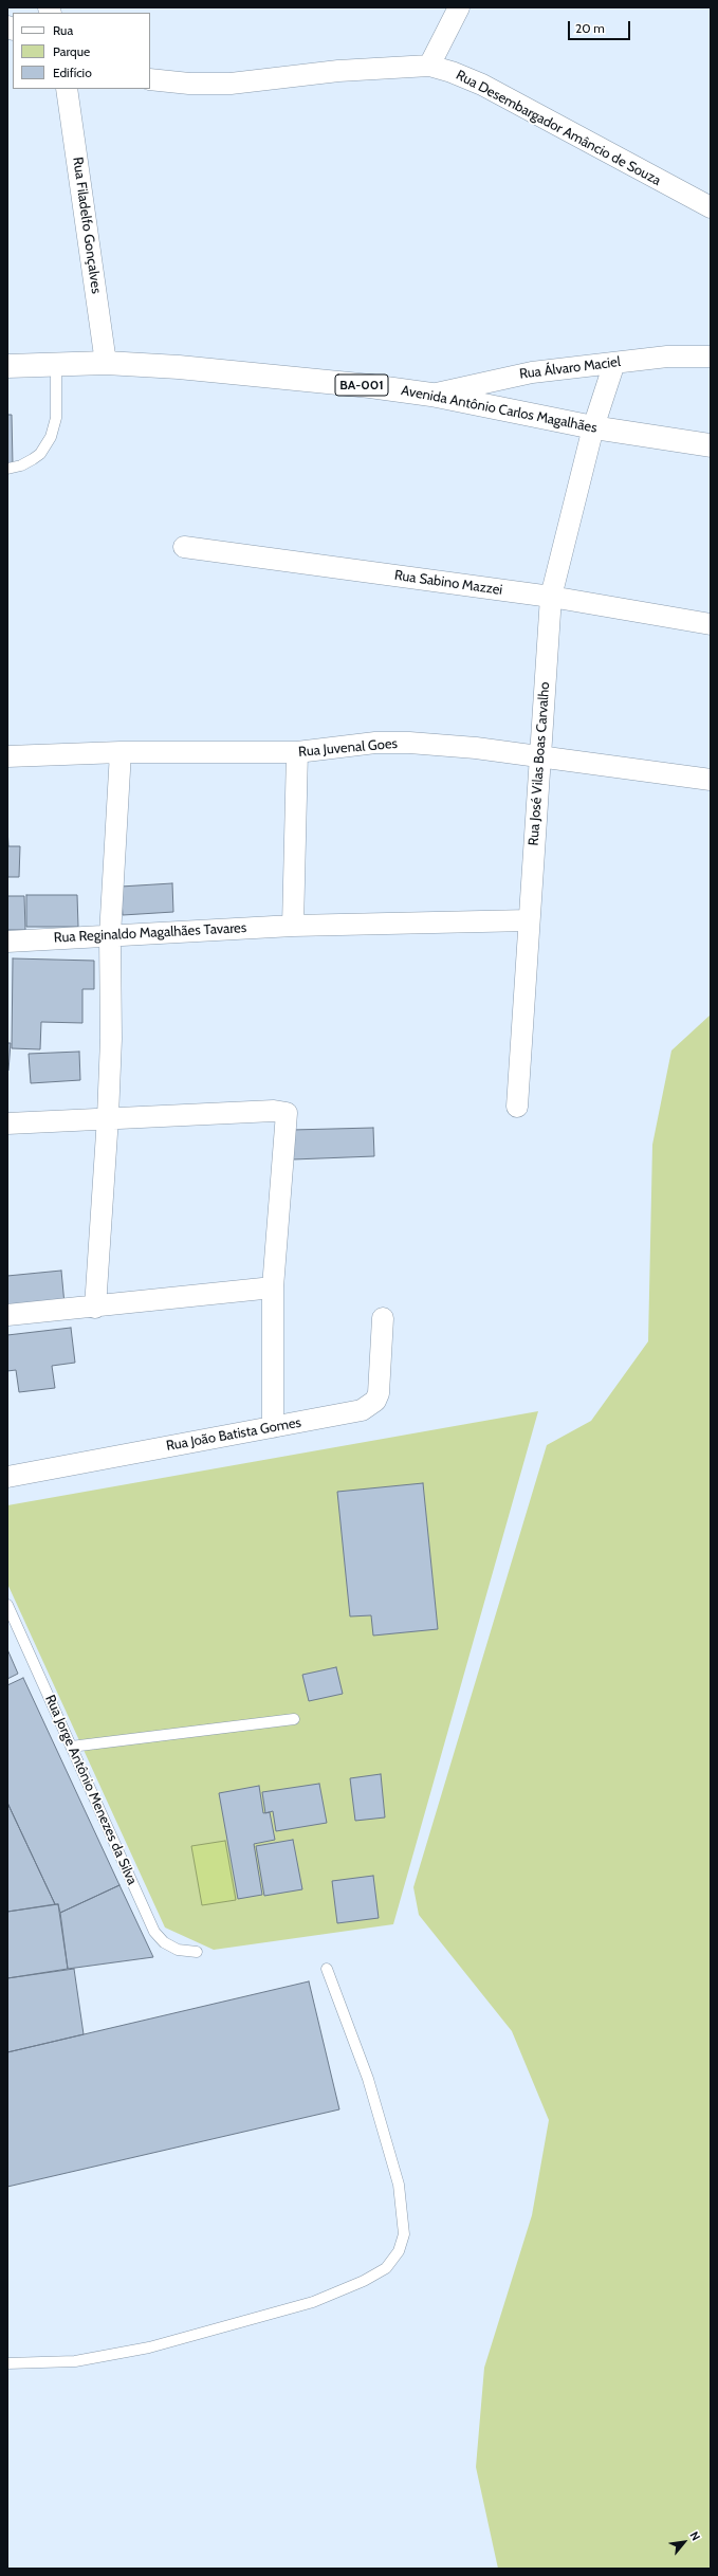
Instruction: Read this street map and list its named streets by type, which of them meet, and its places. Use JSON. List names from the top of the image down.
{
  "streets": {
    "main road": ["BA-001", "Avenida Antônio Carlos Magalhães"],
    "street": [
      "Rua Desembargador Amâncio de Souza",
      "Rua Filadelfo Gonçalves",
      "Rua Álvaro Maciel",
      "Rua Sabino Mazzei",
      "Rua Juvenal Goes",
      "Rua José Vilas Boas Carvalho",
      "Rua Reginaldo Magalhães Tavares",
      "Rua João Batista Gomes"
    ],
    "lane": ["Rua Jorge Antônio Menezes da Silva"]
  },
  "crossings": [
    ["Rua Filadelfo Gonçalves", "Avenida Antônio Carlos Magalhães"],
    ["Rua Álvaro Maciel", "Avenida Antônio Carlos Magalhães"],
    ["Rua Álvaro Maciel", "Rua José Vilas Boas Carvalho"],
    ["Avenida Antônio Carlos Magalhães", "Rua José Vilas Boas Carvalho"],
    ["Rua Sabino Mazzei", "Rua José Vilas Boas Carvalho"],
    ["Rua Juvenal Goes", "Rua José Vilas Boas Carvalho"],
    ["Rua José Vilas Boas Carvalho", "Rua Reginaldo Magalhães Tavares"]
  ],
  "legend": ["Rua", "Parque", "Edifício"],
  "scale_bar": "20 m",
  "north": "top right"
}
